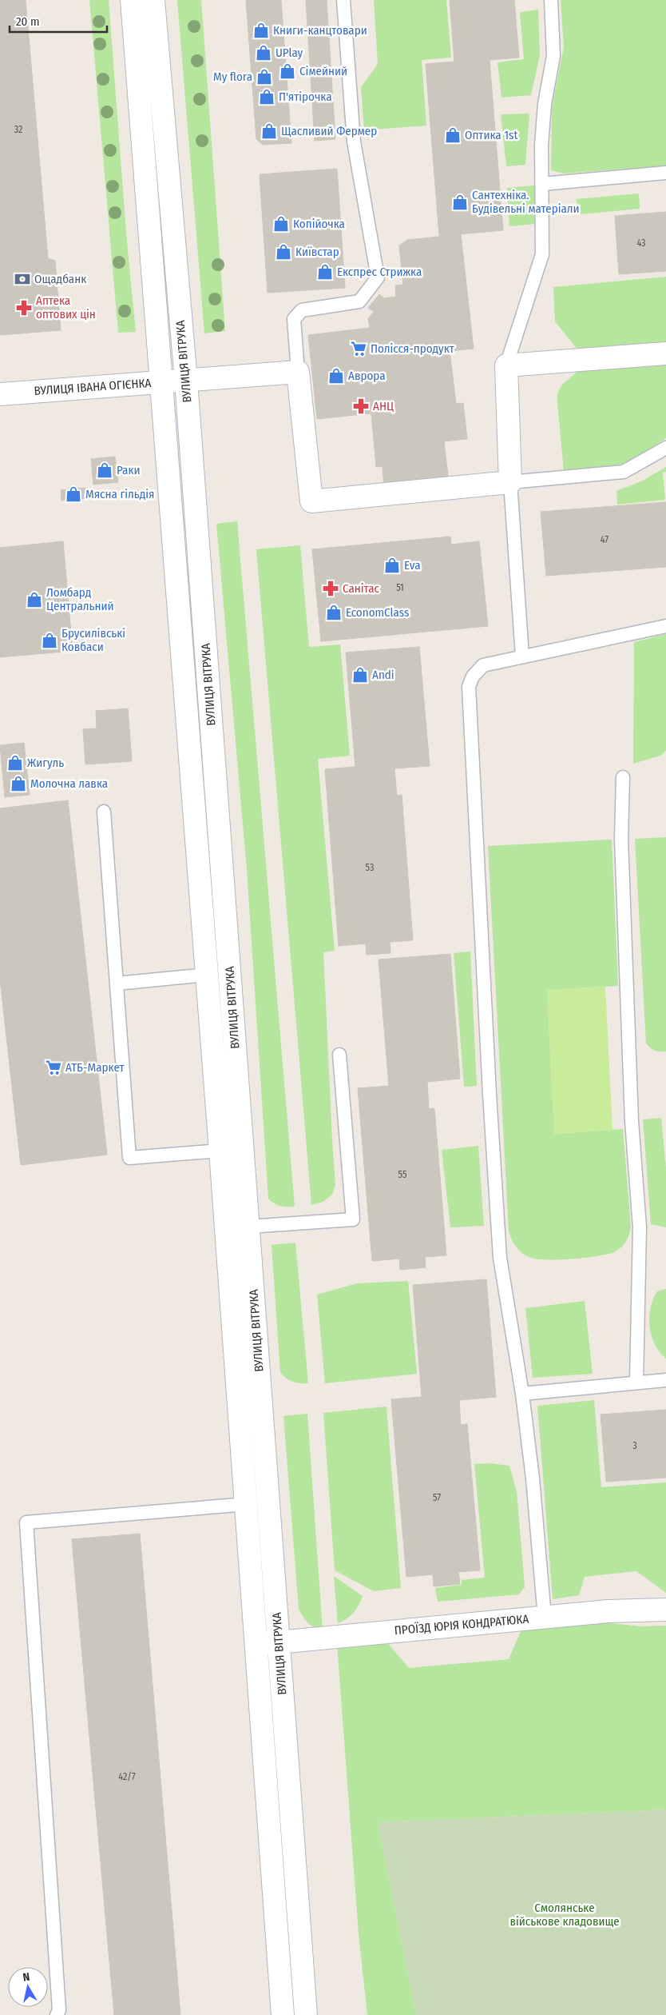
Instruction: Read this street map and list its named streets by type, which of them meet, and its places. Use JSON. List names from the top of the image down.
{
  "streets": {
    "main road": ["ВУЛИЦЯ ВІТРУКА", "ВУЛИЦЯ ІВАНА ОГІЄНКА", "ПРОЇЗД ЮРІЯ КОНДРАТЮКА"]
  },
  "crossings": [
    ["ВУЛИЦЯ ВІТРУКА", "ВУЛИЦЯ ІВАНА ОГІЄНКА"],
    ["ВУЛИЦЯ ВІТРУКА", "ПРОЇЗД ЮРІЯ КОНДРАТЮКА"]
  ],
  "parks": ["Смолянське військове кладовище"],
  "places": {
    "shop": [
      "Книги-канцтовари",
      "UPlay",
      "Сімейний",
      "My flora",
      "П'ятірочка",
      "Щасливий Фермер",
      "Оптика 1st",
      "Сантехніка. Будівельні матеріали",
      "Копійочка",
      "Київстар",
      "Експрес Стрижка",
      "Аврора",
      "Раки",
      "Мясна гільдія",
      "Eva",
      "Ломбард Центральний",
      "EconomClass",
      "Брусилівські Ковбаси",
      "Andi",
      "Жигуль",
      "Молочна лавка"
    ],
    "bank": ["Ощадбанк"],
    "pharmacy": ["Аптека оптових цін", "АНЦ", "Санітас"],
    "supermarket": ["Полісся-продукт", "АТБ-Маркет"]
  },
  "house_numbers": [
    "32",
    "43",
    "47",
    "51",
    "53",
    "55",
    "3",
    "57",
    "42/7"
  ],
  "scale_bar": "20 m",
  "north": "top"
}
